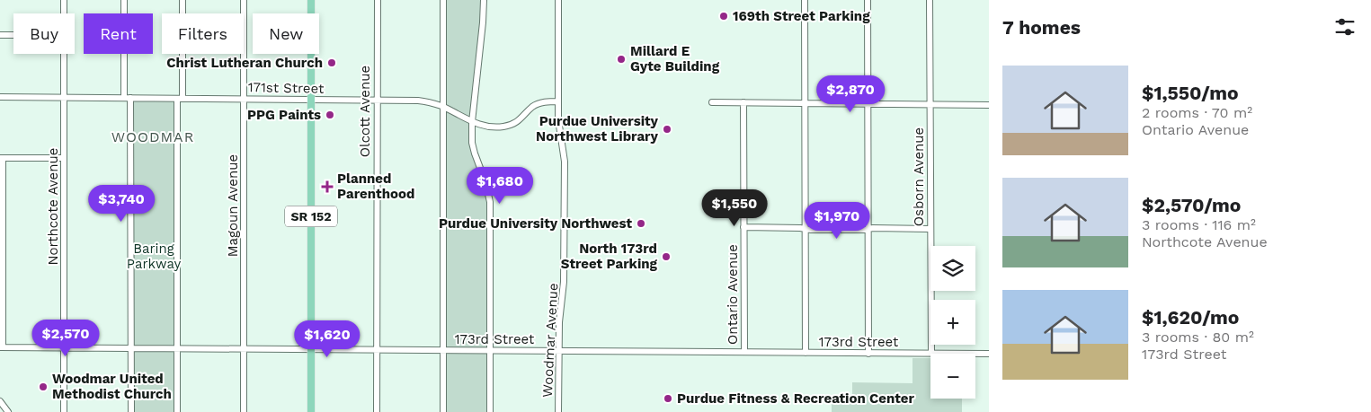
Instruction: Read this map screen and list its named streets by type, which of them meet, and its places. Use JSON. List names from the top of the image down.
{
  "streets": {
    "main road": ["SR 152"],
    "street": [
      "171st Street",
      "Olcott Avenue",
      "Osborn Avenue",
      "Magoun Avenue",
      "Northcote Avenue",
      "Ontario Avenue",
      "173rd Street",
      "Woodmar Avenue"
    ]
  },
  "crossings": [
    ["171st Street", "Olcott Avenue"],
    ["171st Street", "Magoun Avenue"],
    ["171st Street", "Northcote Avenue"],
    ["171st Street", "SR 152"],
    ["171st Street", "Woodmar Avenue"],
    ["Olcott Avenue", "173rd Street"],
    ["Magoun Avenue", "173rd Street"],
    ["Northcote Avenue", "173rd Street"],
    ["SR 152", "173rd Street"],
    ["Ontario Avenue", "173rd Street"],
    ["173rd Street", "Woodmar Avenue"]
  ],
  "districts": ["WOODMAR"],
  "parks": ["Baring Parkway"],
  "places": {
    "other": [
      "169th Street Parking",
      "Millard E Gyte Building",
      "Christ Lutheran Church",
      "PPG Paints",
      "Purdue University Northwest Library",
      "Purdue University Northwest",
      "North 173rd Street Parking",
      "Woodmar United Methodist Church",
      "Purdue Fitness & Recreation Center"
    ],
    "health": ["Planned Parenthood"]
  },
  "page": {
    "heading": "7 homes",
    "chip": [
      "Buy",
      "Rent",
      "Filters",
      "New"
    ],
    "list": [
      {
        "name": "$1,550/mo",
        "note": "2 rooms · 70 m² · Ontario Avenue"
      },
      {
        "name": "$2,570/mo",
        "note": "3 rooms · 116 m² · Northcote Avenue"
      },
      {
        "name": "$1,620/mo",
        "note": "3 rooms · 80 m² · 173rd Street"
      }
    ],
    "price": [
      "$2,870",
      "$1,680",
      "$3,740",
      "$1,550",
      "$1,970",
      "$2,570",
      "$1,620"
    ],
    "map_buttons": ["+", "−"]
  }
}
